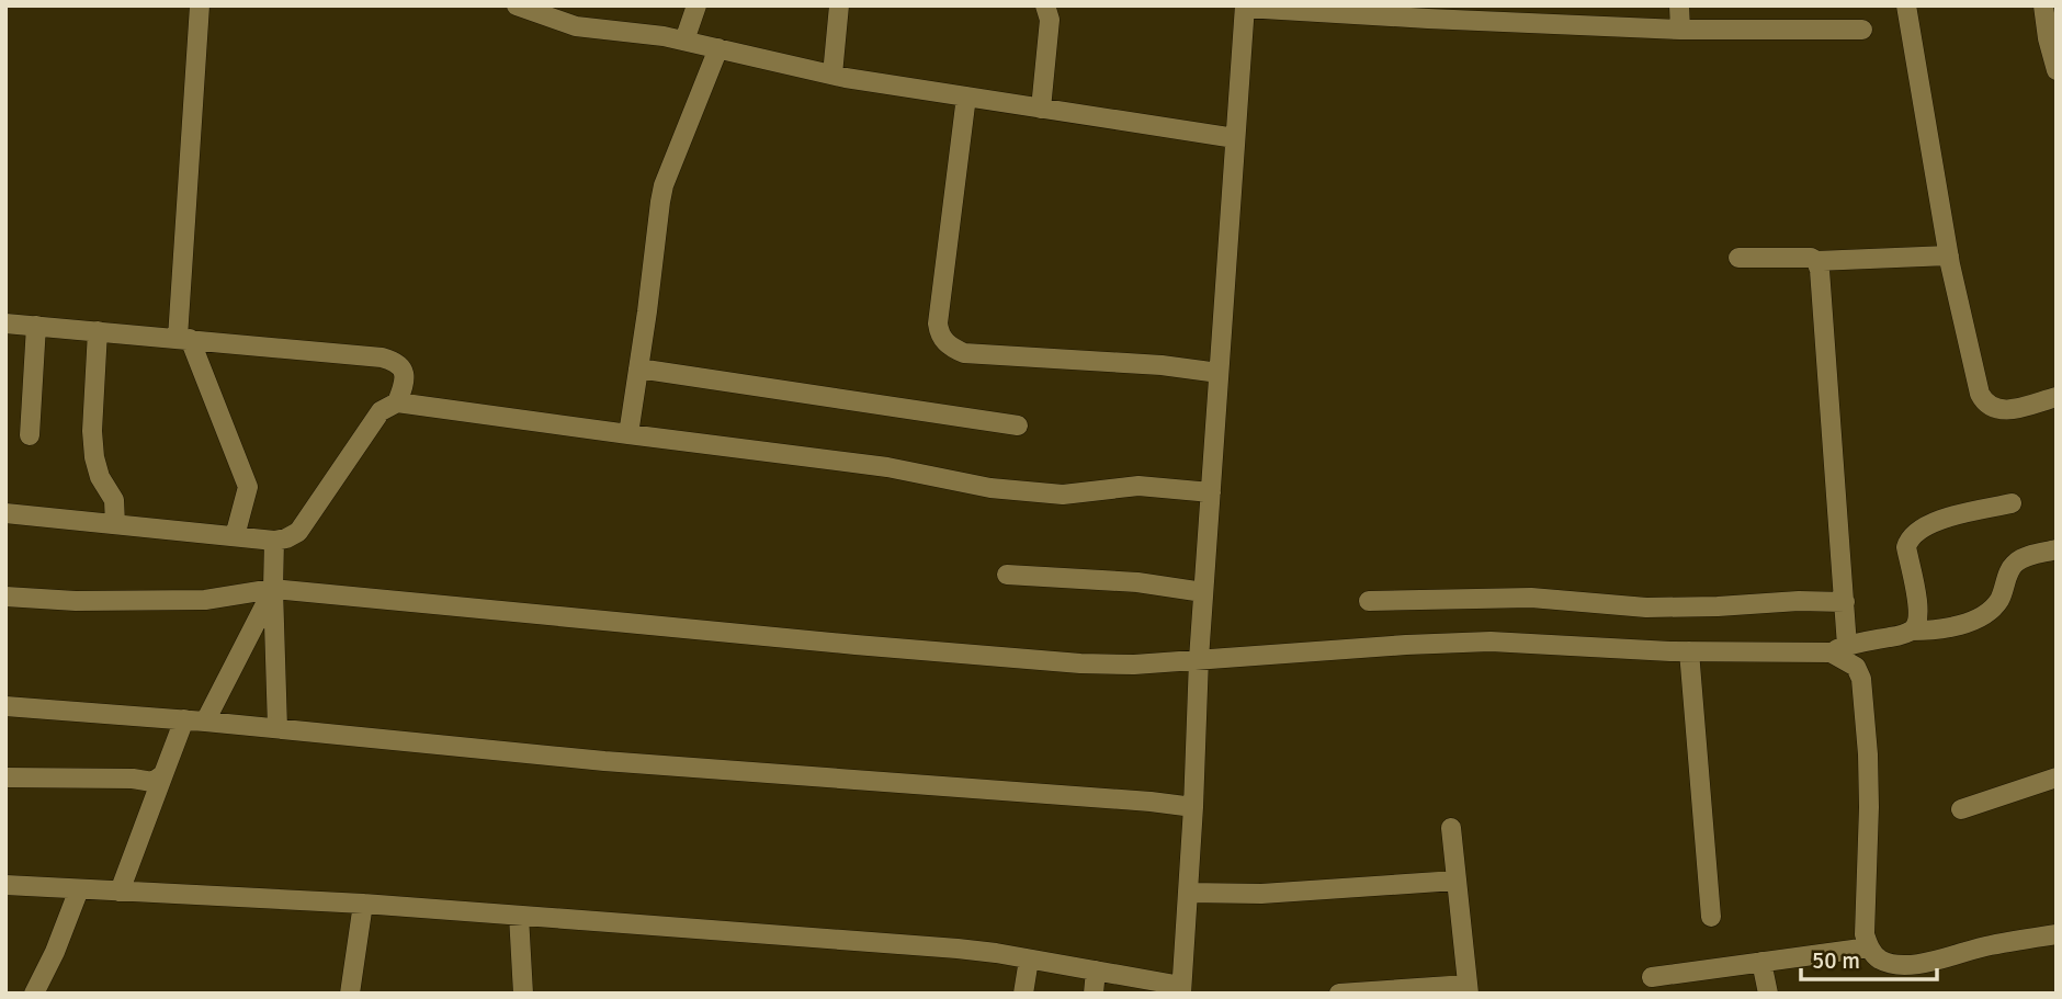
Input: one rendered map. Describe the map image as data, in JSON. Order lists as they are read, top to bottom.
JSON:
{
  "scale_bar": "50 m"
}
